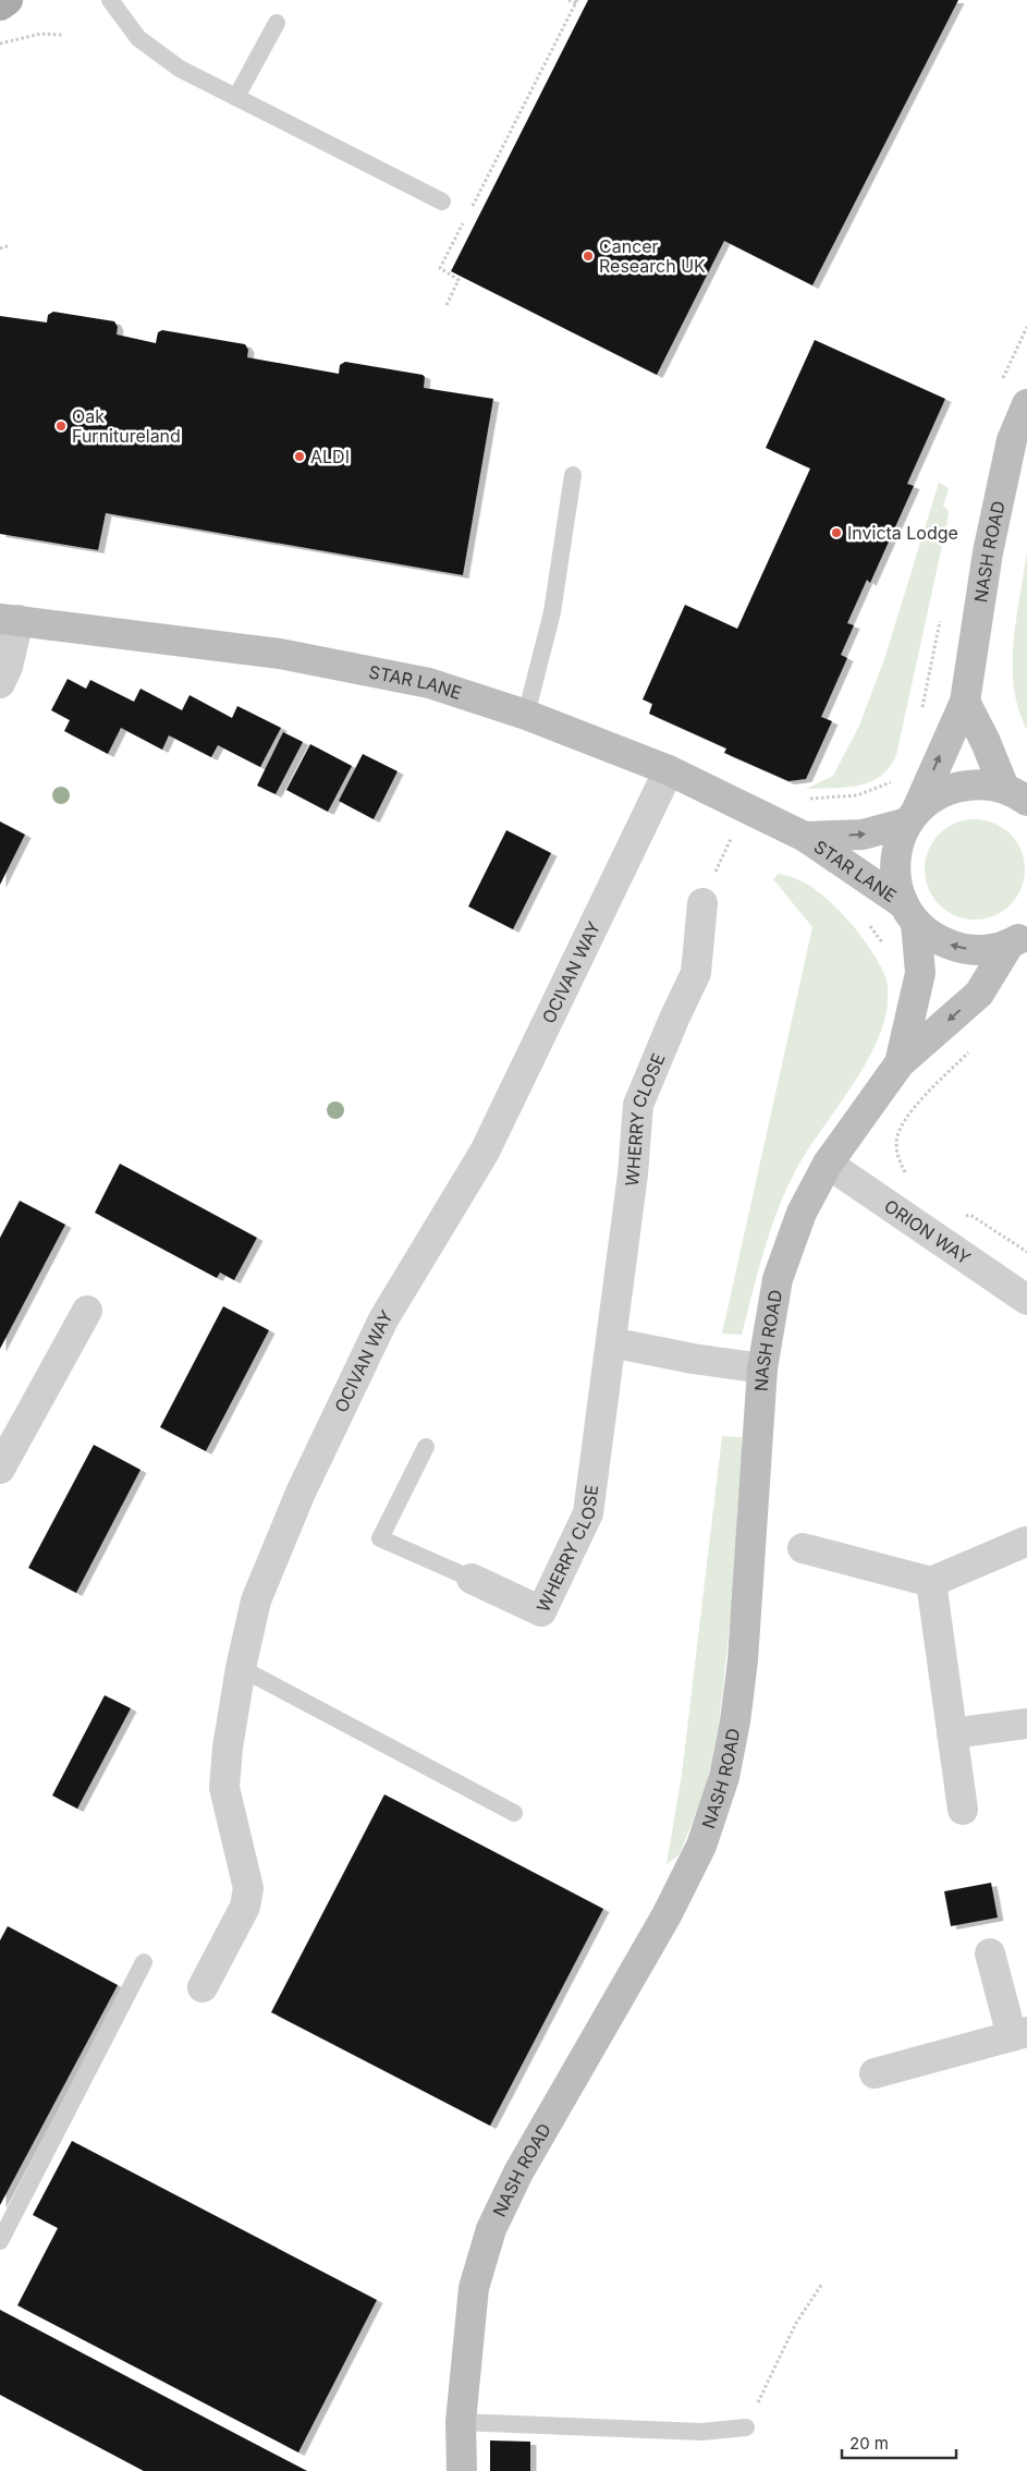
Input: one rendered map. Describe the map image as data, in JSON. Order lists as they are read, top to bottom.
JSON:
{
  "streets": {
    "street": [
      "NASH ROAD",
      "STAR LANE",
      "OCIVAN WAY",
      "WHERRY CLOSE",
      "ORION WAY"
    ]
  },
  "crossings": [
    ["NASH ROAD", "STAR LANE"],
    ["NASH ROAD", "ORION WAY"],
    ["STAR LANE", "OCIVAN WAY"]
  ],
  "places": [
    "Cancer Research UK",
    "Oak Furnitureland",
    "ALDI",
    "Invicta Lodge"
  ],
  "scale_bar": "20 m"
}
